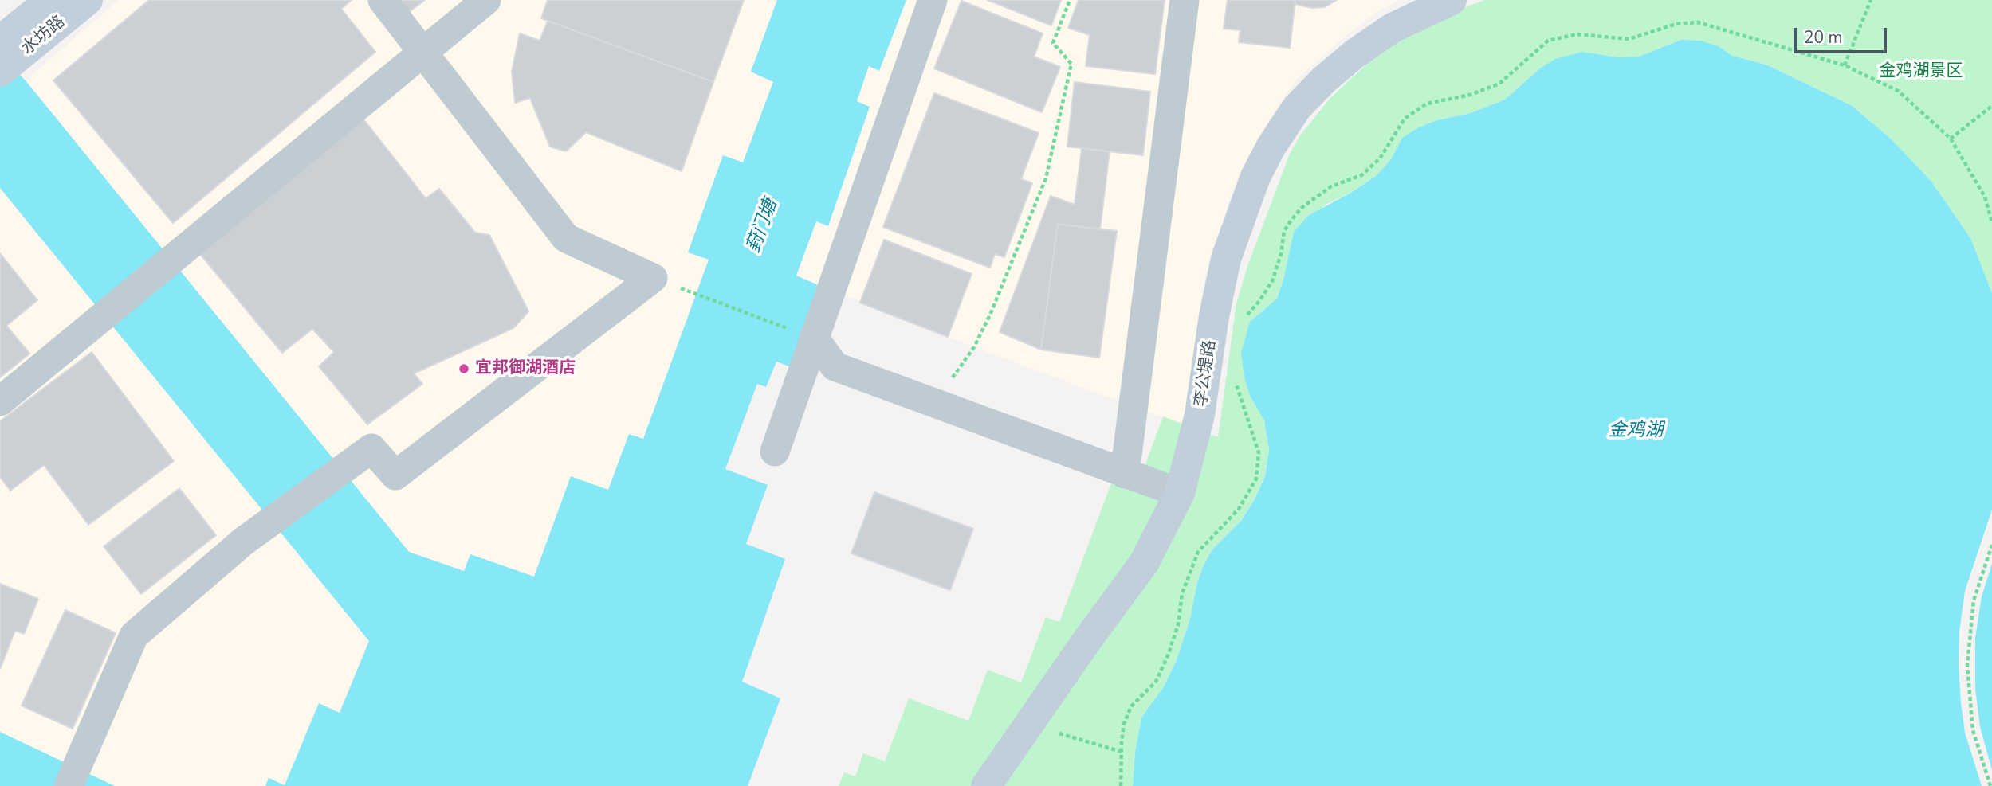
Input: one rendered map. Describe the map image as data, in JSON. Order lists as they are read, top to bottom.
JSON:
{
  "streets": {
    "street": ["水坊路", "李公堤路"]
  },
  "water": ["葑门塘", "金鸡湖"],
  "parks": ["金鸡湖景区"],
  "places": ["宜邦御湖酒店"],
  "scale_bar": "20 m"
}
